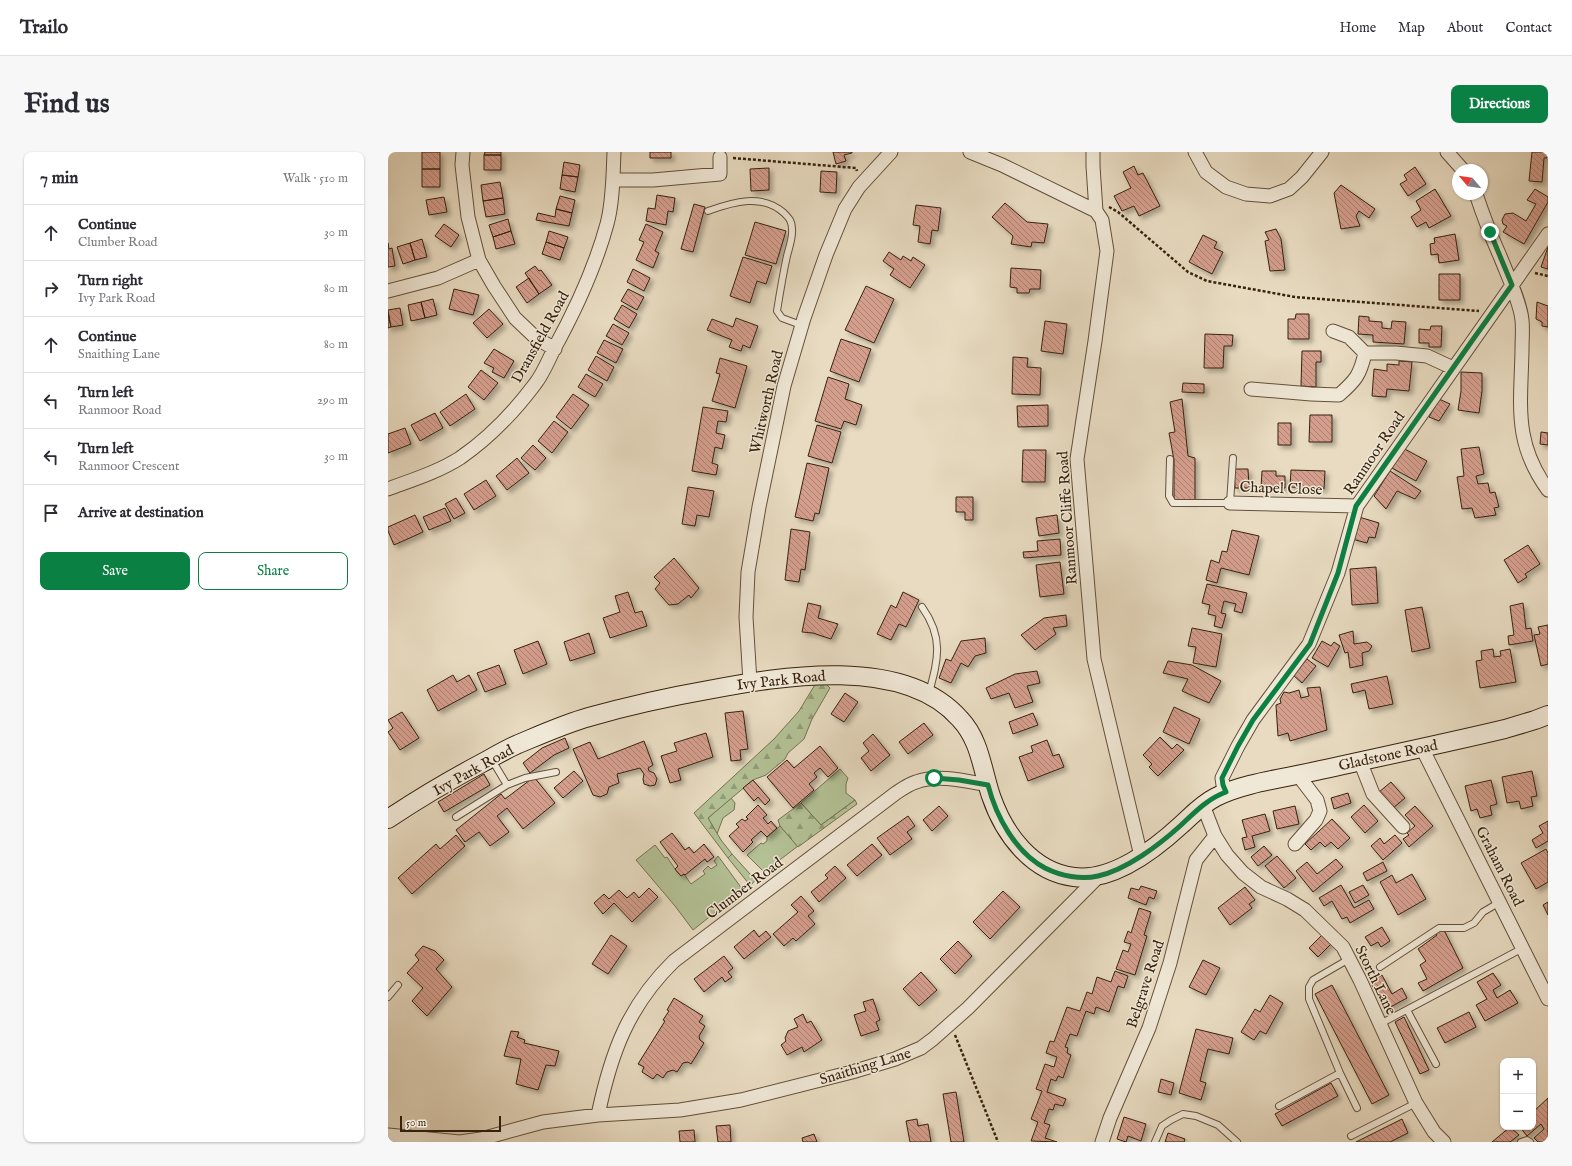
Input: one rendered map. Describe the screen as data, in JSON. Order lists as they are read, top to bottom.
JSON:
{
  "streets": {
    "street": [
      "Dransfield Road",
      "Whitworth Road",
      "Ranmoor Road",
      "Chapel Close",
      "Ranmoor Cliffe Road",
      "Ivy Park Road",
      "Gladstone Road",
      "Graham Road",
      "Clumber Road",
      "Storth Lane",
      "Belgrave Road",
      "Snaithing Lane"
    ]
  },
  "crossings": [
    ["Whitworth Road", "Ivy Park Road"],
    ["Ranmoor Road", "Chapel Close"],
    ["Ranmoor Road", "Gladstone Road"],
    ["Ranmoor Road", "Snaithing Lane"],
    ["Ranmoor Cliffe Road", "Snaithing Lane"],
    ["Ivy Park Road", "Clumber Road"],
    ["Ivy Park Road", "Snaithing Lane"],
    ["Gladstone Road", "Graham Road"],
    ["Gladstone Road", "Snaithing Lane"],
    ["Clumber Road", "Snaithing Lane"],
    ["Storth Lane", "Belgrave Road"],
    ["Storth Lane", "Snaithing Lane"]
  ],
  "scale_bar": "50 m",
  "north": "top left",
  "page": {
    "header": "Trailo",
    "nav": [
      "Home",
      "Map",
      "About",
      "Contact"
    ],
    "buttons": [
      "Directions",
      ["Save", "Share"]
    ],
    "title": "Find us",
    "heading": ["7 min", "Walk · 510 m"],
    "list": [
      ["Continue", "Clumber Road", "30 m"],
      ["Turn right", "Ivy Park Road", "80 m"],
      ["Continue", "Snaithing Lane", "80 m"],
      ["Turn left", "Ranmoor Road", "290 m"],
      ["Turn left", "Ranmoor Crescent", "30 m"],
      "Arrive at destination"
    ],
    "map_buttons": ["+", "−"],
    "scale": "50 m"
  }
}
